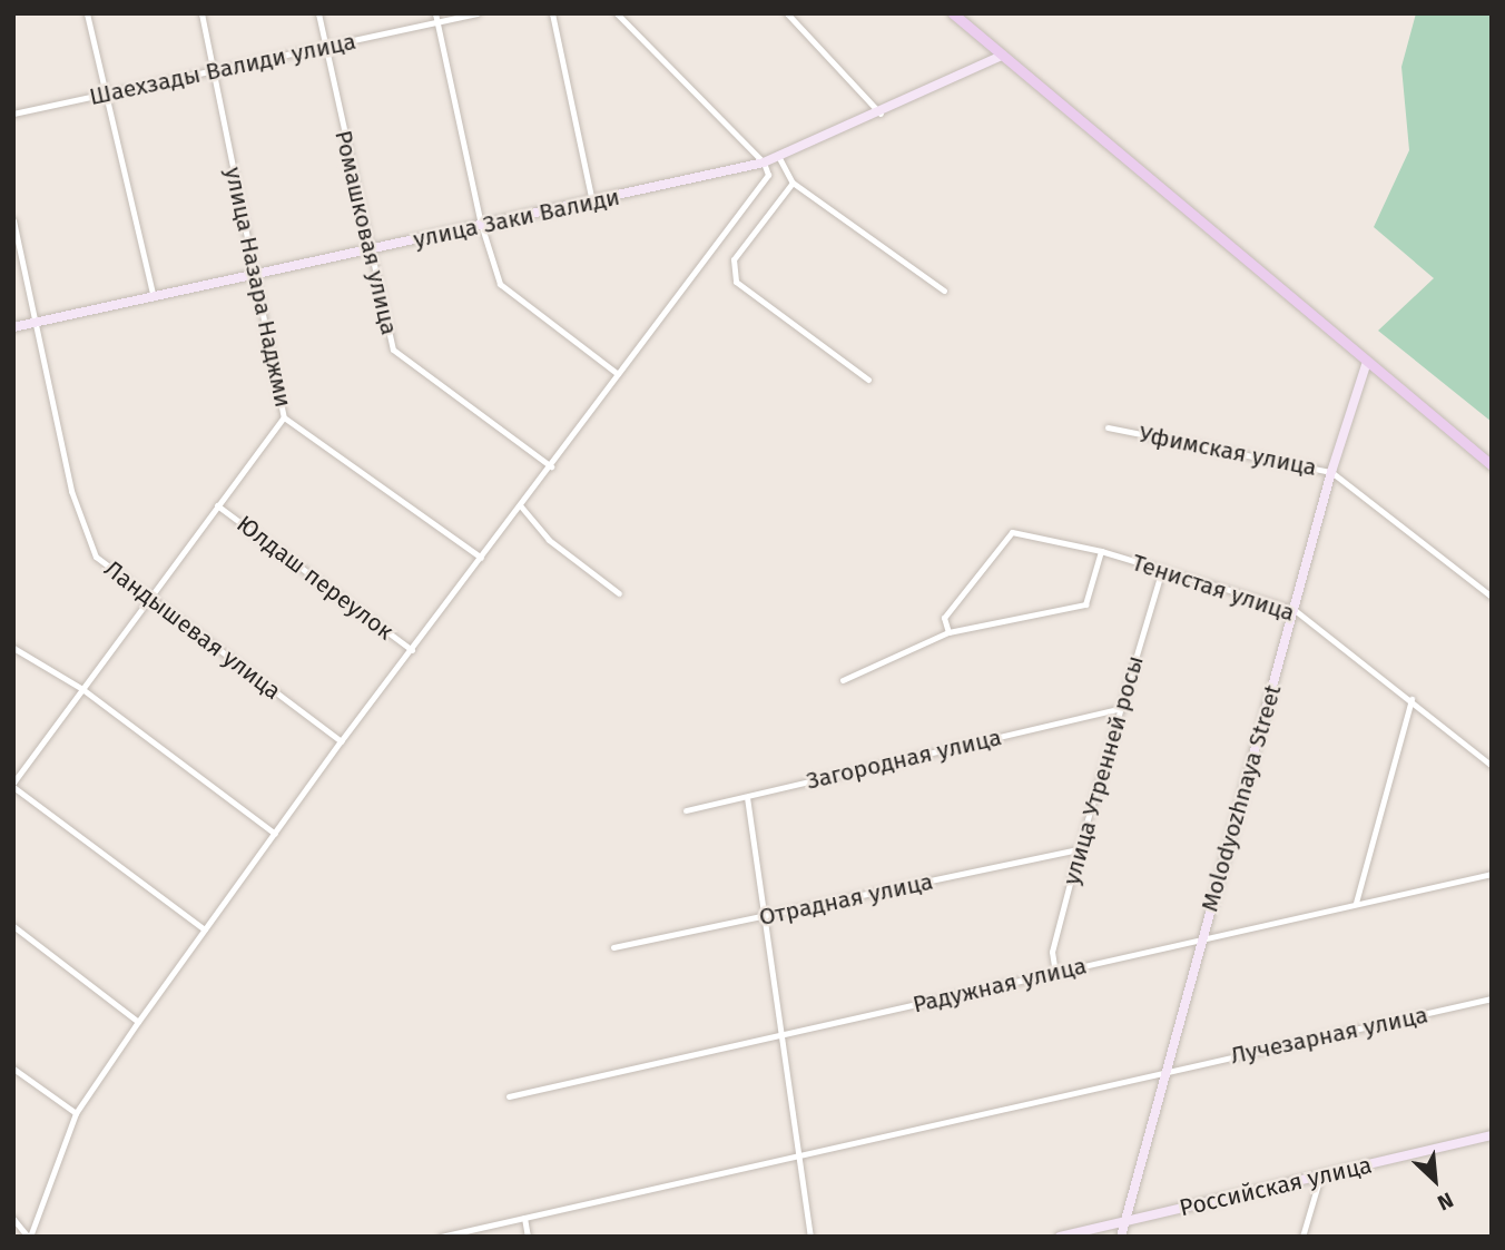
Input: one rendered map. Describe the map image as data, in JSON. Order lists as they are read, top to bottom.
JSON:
{
  "streets": {
    "street": [
      "Шаехзады Валиди улица",
      "улица Заки Валиди",
      "Ромашковая улица",
      "улица Назара Наджми",
      "Уфимская улица",
      "Юлдаш переулок",
      "Тенистая улица",
      "Ландышевая улица",
      "Загородная улица",
      "улица Утренней росы",
      "Molodyozhnaya Street",
      "Отрадная улица",
      "Радужная улица",
      "Лучезарная улица",
      "Российская улица"
    ]
  },
  "crossings": [
    ["Шаехзады Валиди улица", "Ромашковая улица"],
    ["Шаехзады Валиди улица", "улица Назара Наджми"],
    ["улица Заки Валиди", "Ромашковая улица"],
    ["улица Заки Валиди", "улица Назара Наджми"],
    ["улица Заки Валиди", "Ландышевая улица"],
    ["Уфимская улица", "Molodyozhnaya Street"],
    ["Тенистая улица", "улица Утренней росы"],
    ["Тенистая улица", "Molodyozhnaya Street"],
    ["Загородная улица", "улица Утренней росы"],
    ["улица Утренней росы", "Отрадная улица"],
    ["улица Утренней росы", "Радужная улица"],
    ["Molodyozhnaya Street", "Радужная улица"],
    ["Molodyozhnaya Street", "Лучезарная улица"],
    ["Molodyozhnaya Street", "Российская улица"]
  ],
  "north": "bottom right"
}
